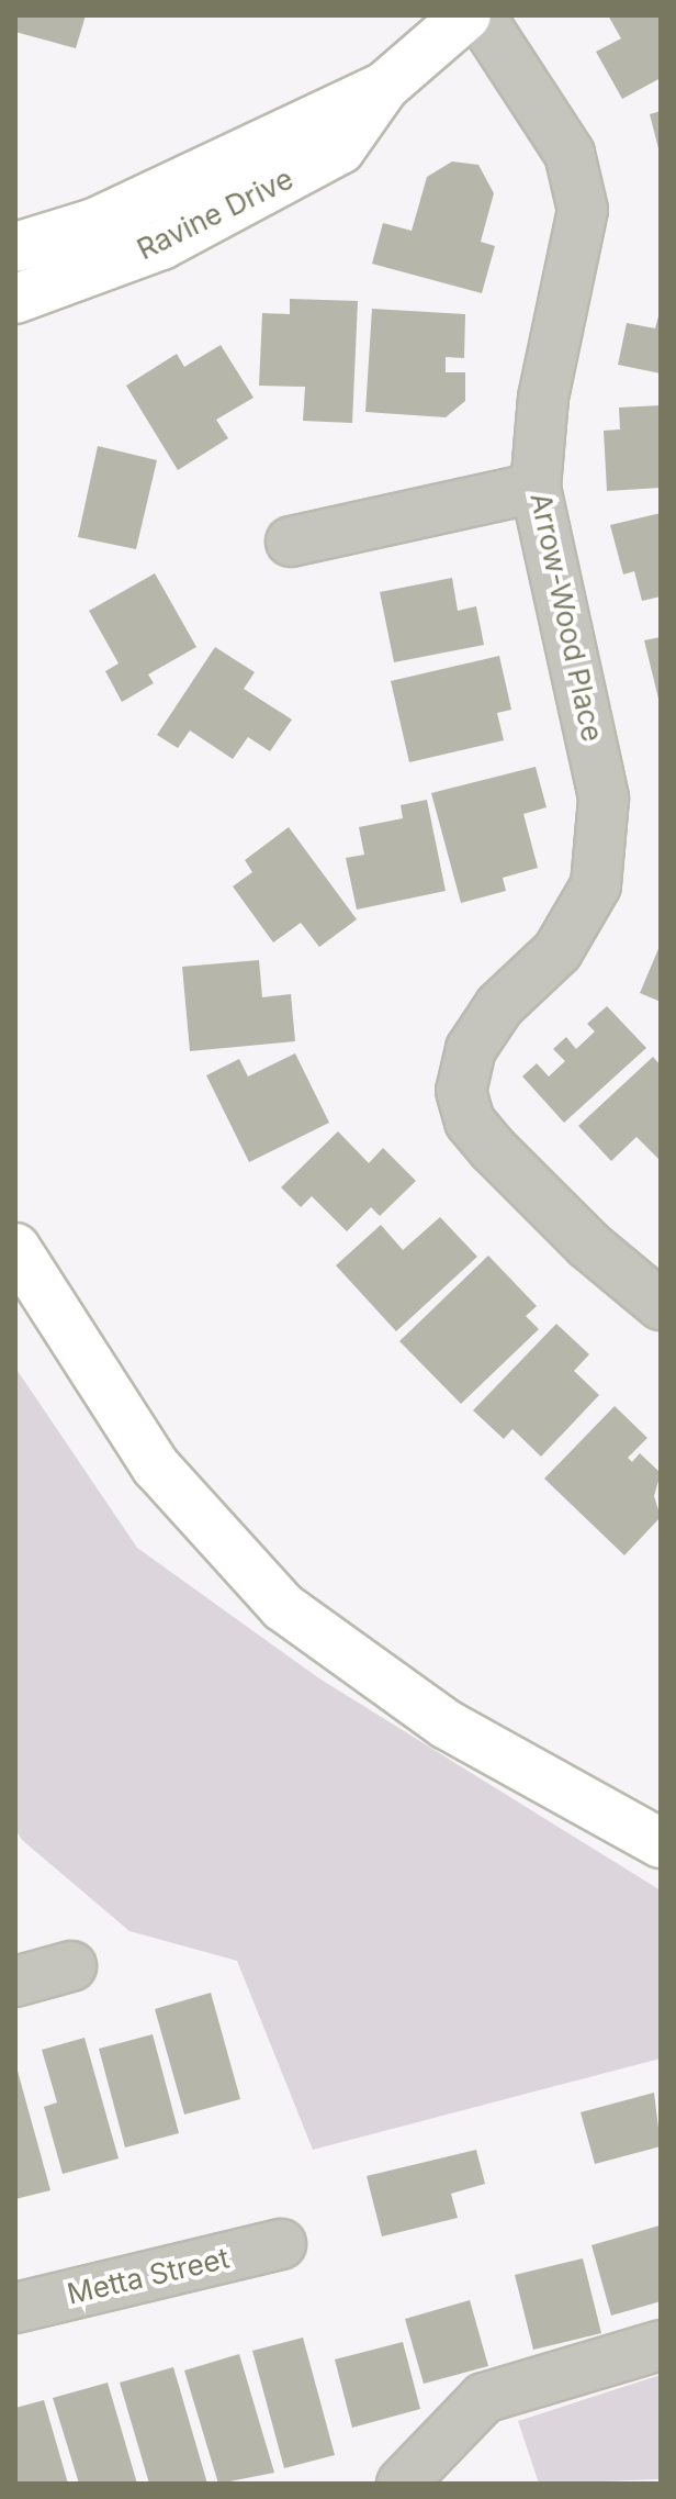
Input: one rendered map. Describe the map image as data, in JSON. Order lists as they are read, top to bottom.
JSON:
{
  "streets": {
    "street": ["Ravine Drive", "Arrow-Wood Place", "Metta Street"]
  }
}
